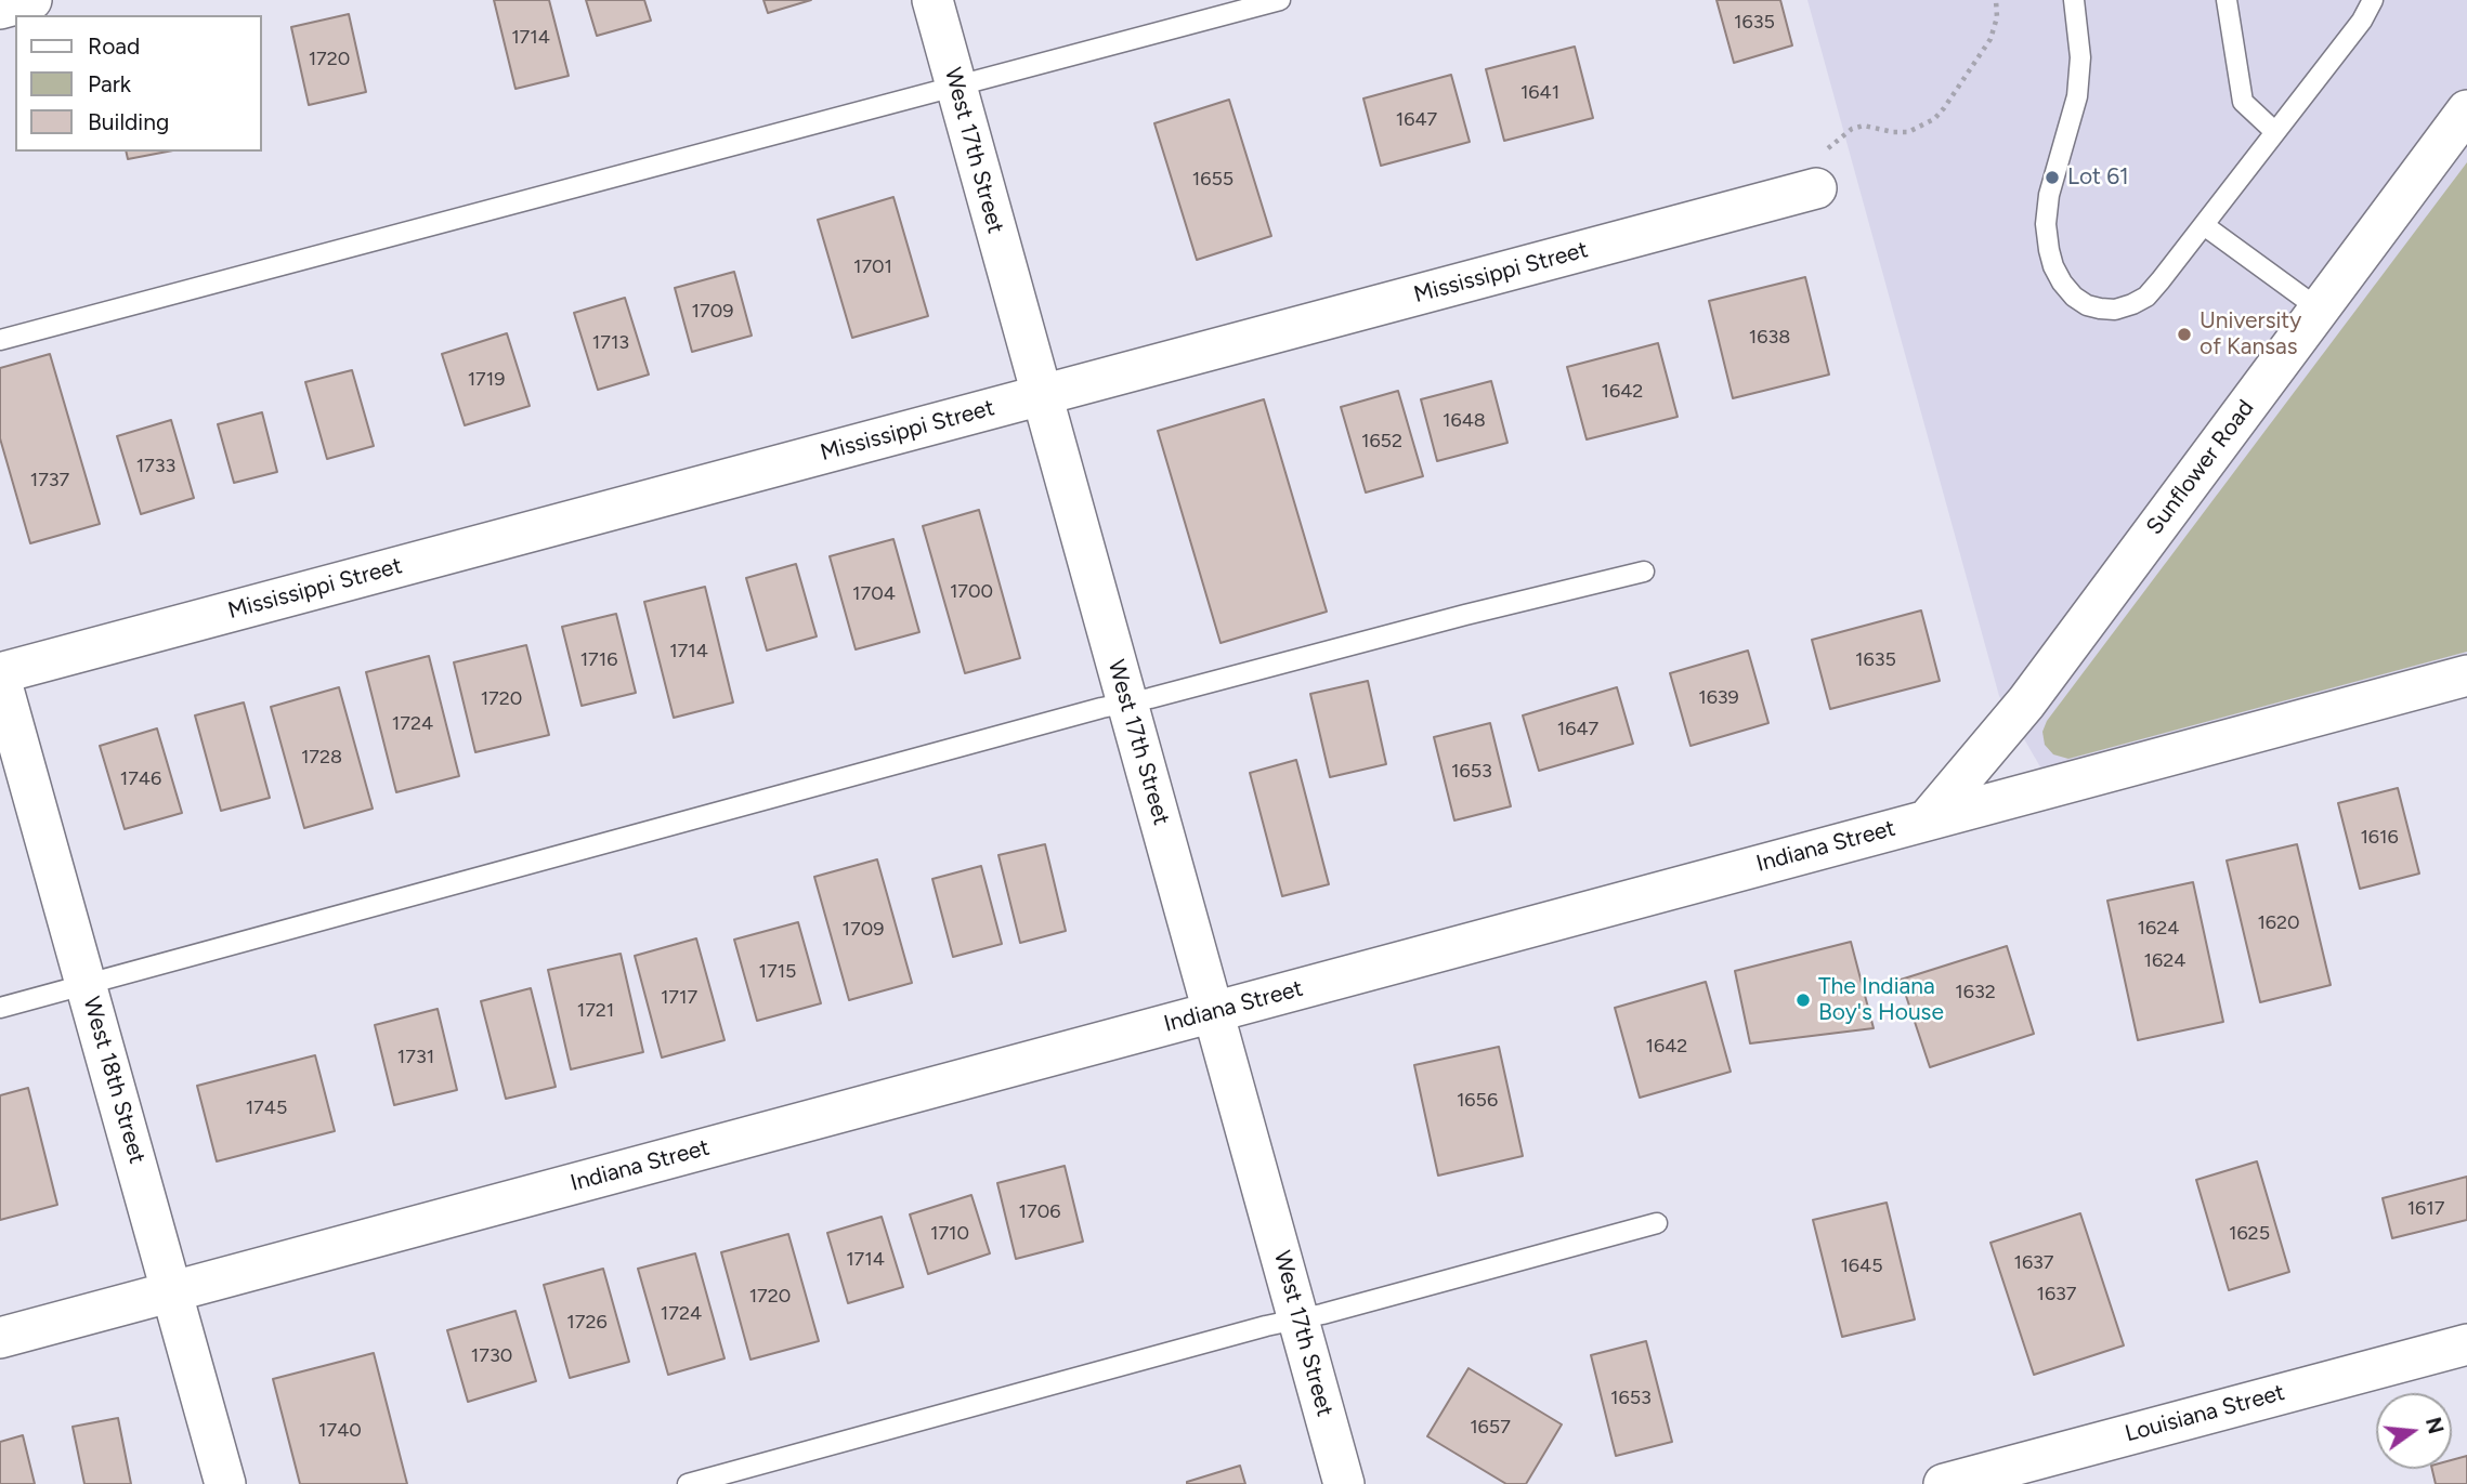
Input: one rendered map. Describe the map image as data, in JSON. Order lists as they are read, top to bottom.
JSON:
{
  "streets": {
    "street": [
      "West 17th Street",
      "Mississippi Street",
      "Sunflower Road",
      "Indiana Street",
      "West 18th Street",
      "Louisiana Street"
    ]
  },
  "crossings": [
    ["West 17th Street", "Mississippi Street"],
    ["West 17th Street", "Indiana Street"],
    ["Mississippi Street", "West 18th Street"],
    ["Sunflower Road", "Indiana Street"],
    ["Indiana Street", "West 18th Street"]
  ],
  "places": ["Lot 61", "University of Kansas", "The Indiana Boy's House"],
  "house_numbers": [
    "1635",
    "1714",
    "1720",
    "1641",
    "1647",
    "1655",
    "1701",
    "1709",
    "1638",
    "1713",
    "1719",
    "1642",
    "1648",
    "1652",
    "1733",
    "1737",
    "1700",
    "1704",
    "1714",
    "1716",
    "1635",
    "1639",
    "1720",
    "1724",
    "1647",
    "1728",
    "1653",
    "1746",
    "1616",
    "1620",
    "1624",
    "1709",
    "1624",
    "1715",
    "1632",
    "1717",
    "1721",
    "1642",
    "1731",
    "1656",
    "1745",
    "1617",
    "1706",
    "1710",
    "1625",
    "1714",
    "1637",
    "1645",
    "1637",
    "1720",
    "1724",
    "1726",
    "1730",
    "1653",
    "1657",
    "1740"
  ],
  "legend": ["Road", "Park", "Building"],
  "north": "right"
}
